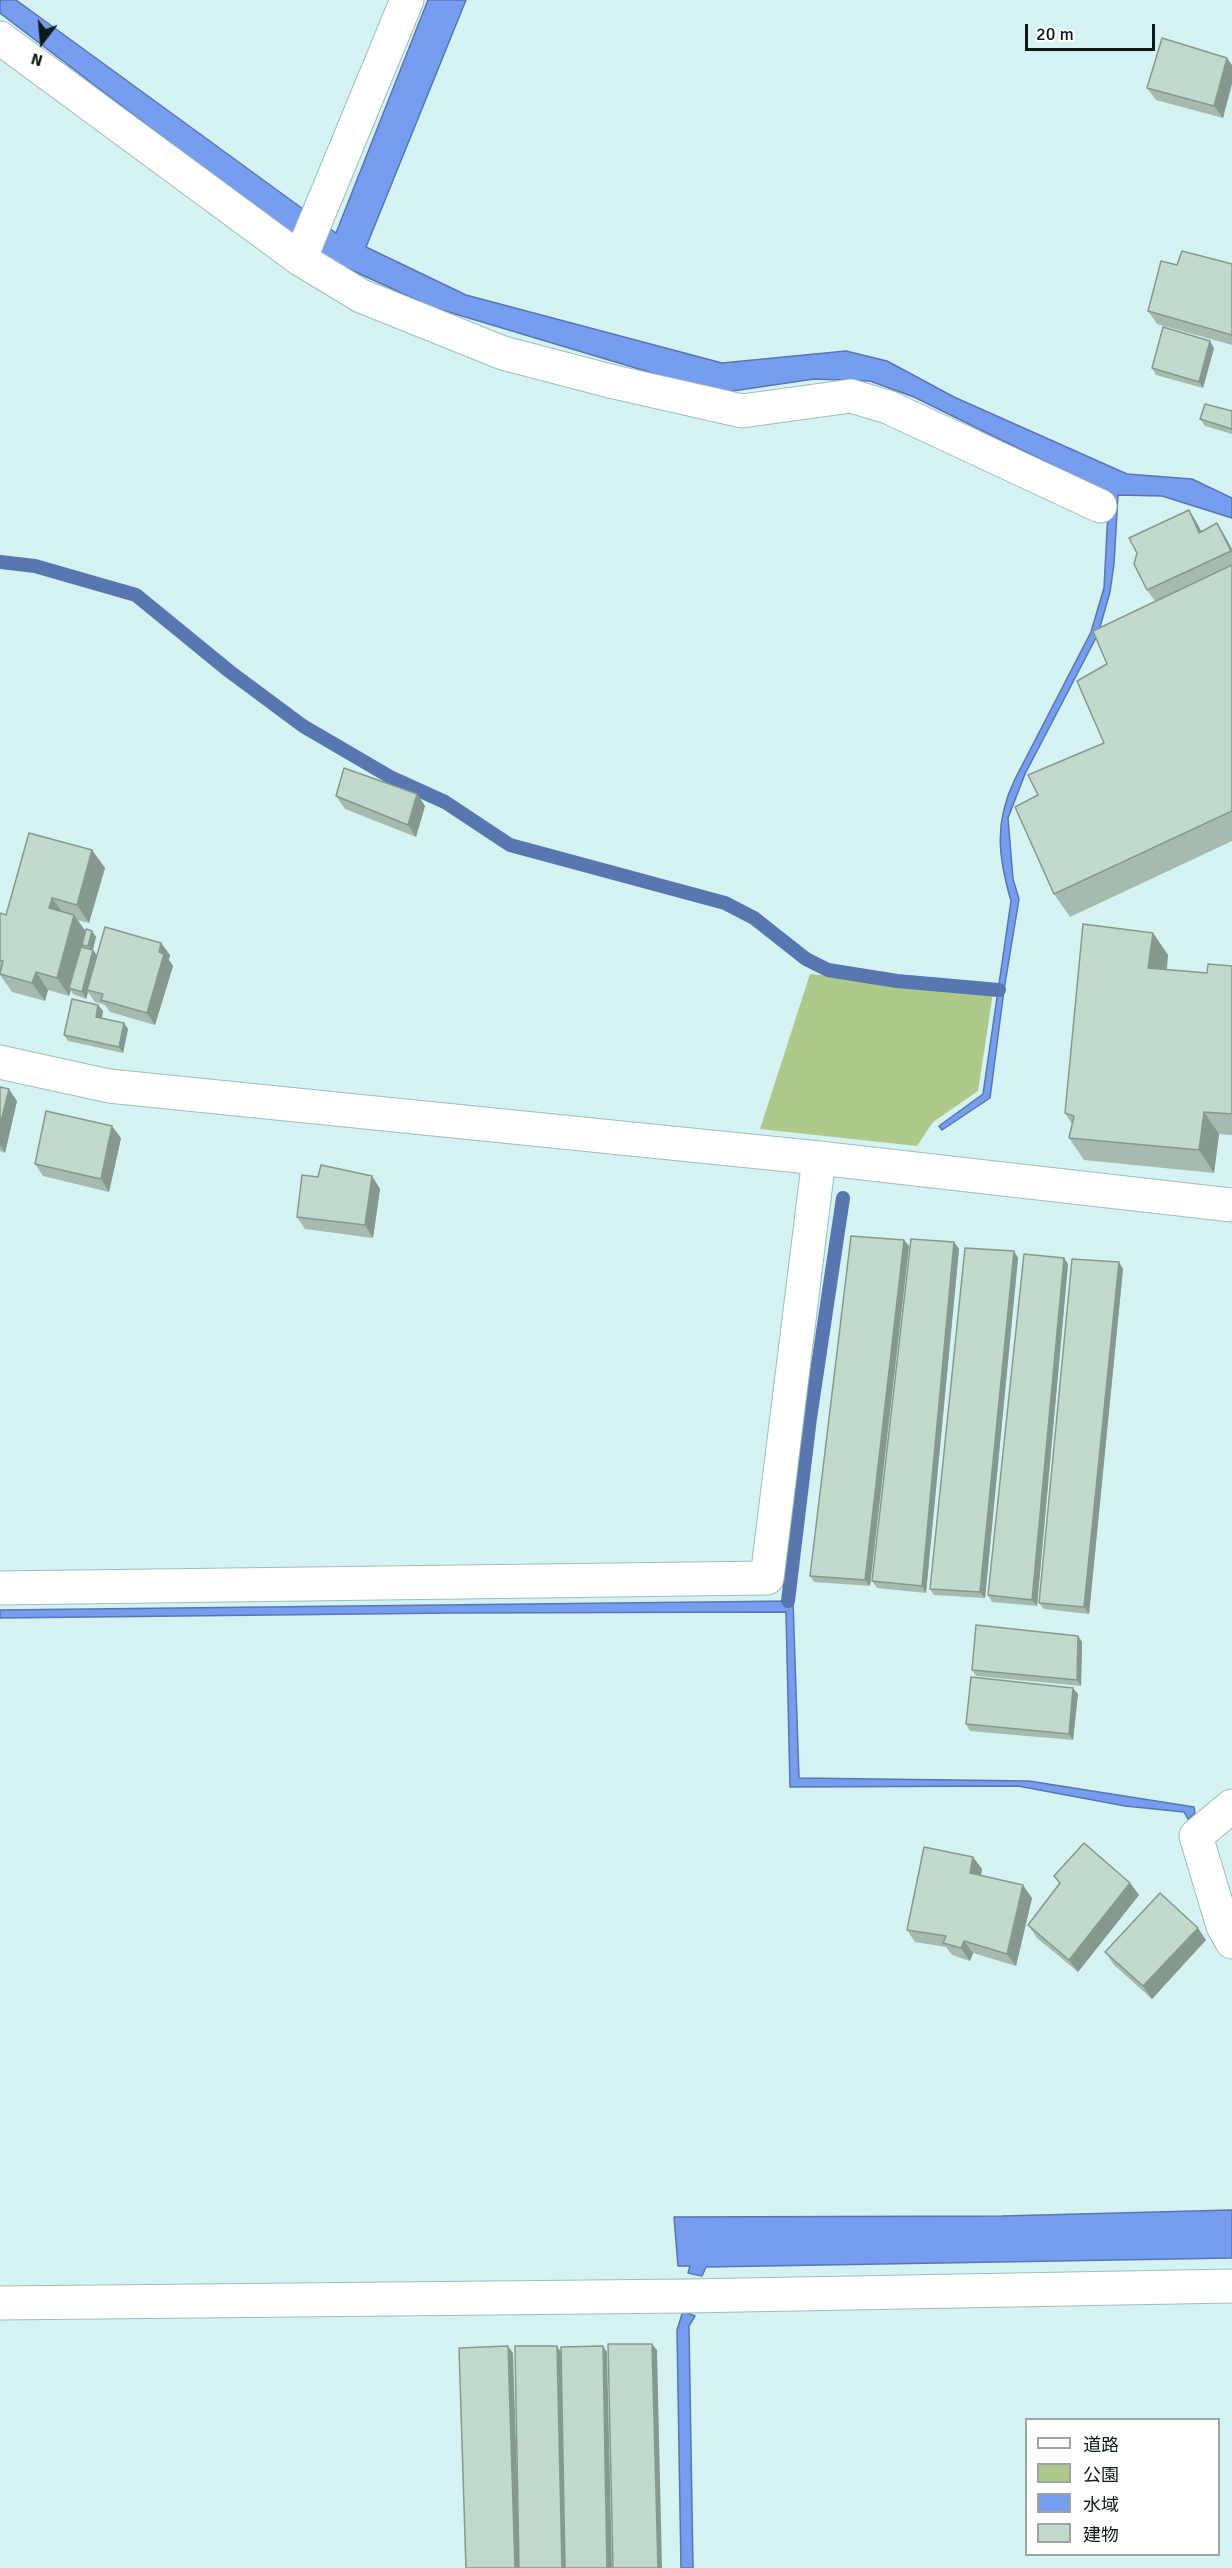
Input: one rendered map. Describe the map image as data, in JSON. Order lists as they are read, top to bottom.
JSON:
{
  "legend": [
    "道路",
    "公園",
    "水域",
    "建物"
  ],
  "scale_bar": "20 m",
  "north": "bottom"
}
